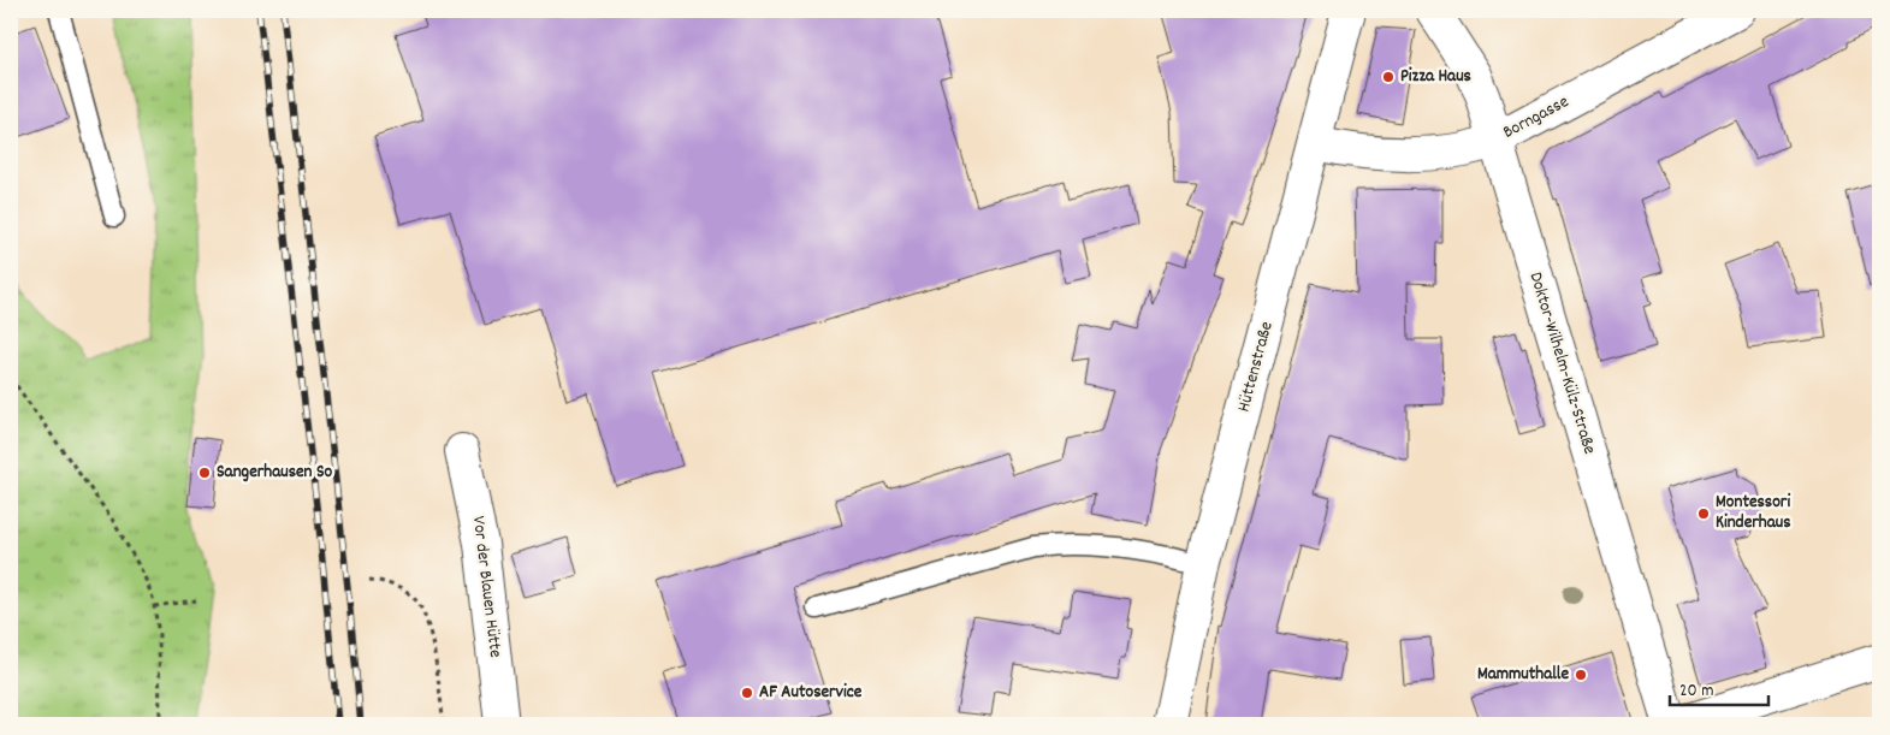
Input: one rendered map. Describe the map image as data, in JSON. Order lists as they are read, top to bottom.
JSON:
{
  "streets": {
    "street": [
      "Borngasse",
      "Doktor-Wilhelm-Külz-Straße",
      "Hüttenstraße",
      "Vor der Blauen Hütte"
    ]
  },
  "crossings": [
    ["Borngasse", "Doktor-Wilhelm-Külz-Straße"],
    ["Borngasse", "Hüttenstraße"]
  ],
  "places": [
    "Pizza Haus",
    "Sangerhausen So",
    "Montessori Kinderhaus",
    "Mammuthalle",
    "AF Autoservice"
  ],
  "scale_bar": "20 m"
}
